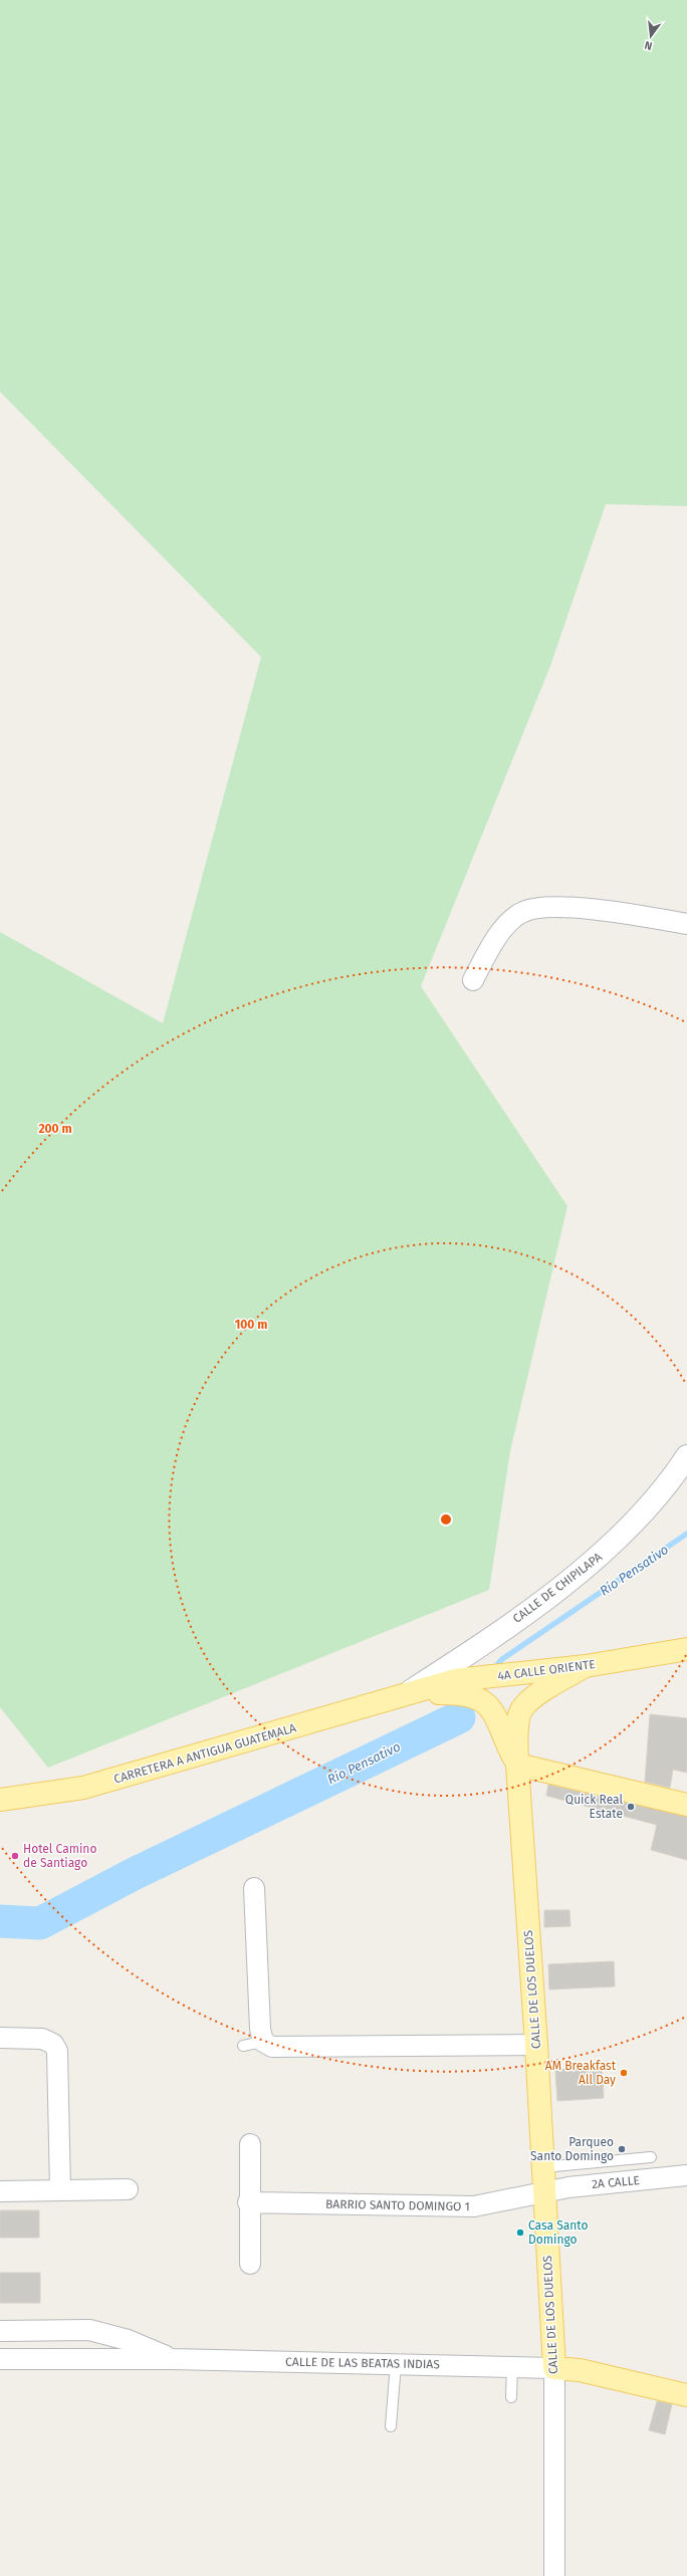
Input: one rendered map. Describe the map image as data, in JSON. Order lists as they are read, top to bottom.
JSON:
{
  "streets": {
    "main road": [
      "CALLE DE CHIPILAPA",
      "4A CALLE ORIENTE",
      "CARRETERA A ANTIGUA GUATEMALA",
      "CALLE DE LOS DUELOS"
    ],
    "street": ["2A CALLE", "BARRIO SANTO DOMINGO 1", "CALLE DE LAS BEATAS INDIAS"]
  },
  "crossings": [
    ["CALLE DE CHIPILAPA", "4A CALLE ORIENTE"],
    ["CALLE DE CHIPILAPA", "CARRETERA A ANTIGUA GUATEMALA"],
    ["CALLE DE CHIPILAPA", "CALLE DE LOS DUELOS"],
    ["4A CALLE ORIENTE", "CARRETERA A ANTIGUA GUATEMALA"],
    ["4A CALLE ORIENTE", "CALLE DE LOS DUELOS"],
    ["CARRETERA A ANTIGUA GUATEMALA", "CALLE DE LOS DUELOS"],
    ["CALLE DE LOS DUELOS", "2A CALLE"],
    ["CALLE DE LOS DUELOS", "BARRIO SANTO DOMINGO 1"],
    ["CALLE DE LOS DUELOS", "CALLE DE LAS BEATAS INDIAS"],
    ["2A CALLE", "BARRIO SANTO DOMINGO 1"]
  ],
  "water": ["Río Pensativo"],
  "places": [
    "Quick Real Estate",
    "Hotel Camino de Santiago",
    "AM Breakfast All Day",
    "Parqueo Santo Domingo",
    "Casa Santo Domingo"
  ],
  "north": "bottom",
  "rings": ["200 m", "100 m"]
}
